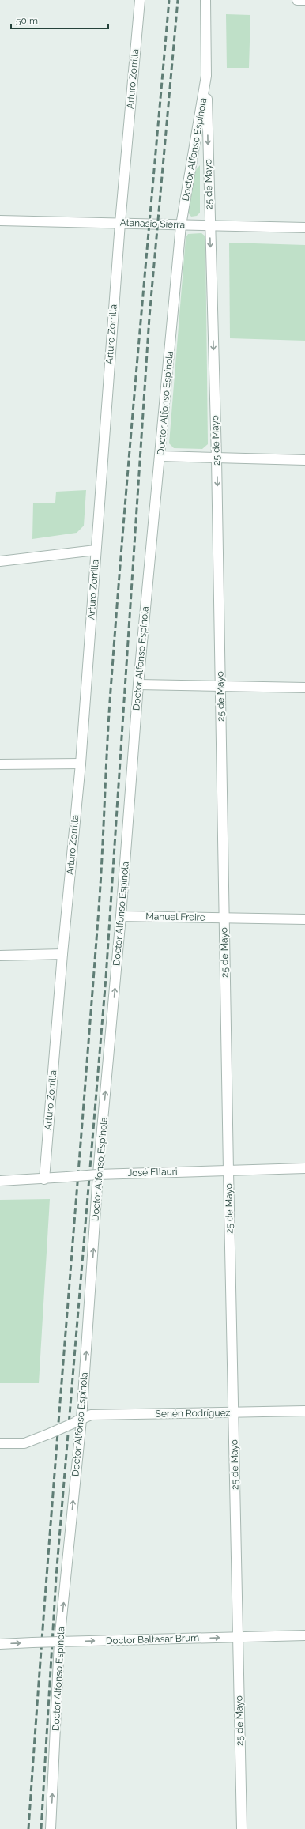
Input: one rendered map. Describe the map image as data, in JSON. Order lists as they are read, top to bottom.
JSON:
{
  "streets": {
    "street": [
      "Arturo Zorrilla",
      "Doctor Alfonso Espínola",
      "25 de Mayo",
      "Atanasio Sierra",
      "Manuel Freire",
      "José Ellauri",
      "Senén Rodríguez",
      "Doctor Baltasar Brum"
    ]
  },
  "crossings": [
    ["Arturo Zorrilla", "Atanasio Sierra"],
    ["Arturo Zorrilla", "José Ellauri"],
    ["Doctor Alfonso Espínola", "25 de Mayo"],
    ["Doctor Alfonso Espínola", "Atanasio Sierra"],
    ["Doctor Alfonso Espínola", "Manuel Freire"],
    ["Doctor Alfonso Espínola", "José Ellauri"],
    ["Doctor Alfonso Espínola", "Senén Rodríguez"],
    ["Doctor Alfonso Espínola", "Doctor Baltasar Brum"],
    ["25 de Mayo", "Atanasio Sierra"],
    ["25 de Mayo", "Manuel Freire"],
    ["25 de Mayo", "José Ellauri"],
    ["25 de Mayo", "Senén Rodríguez"],
    ["25 de Mayo", "Doctor Baltasar Brum"]
  ],
  "one_way": ["Doctor Alfonso Espínola", "Doctor Baltasar Brum"],
  "scale_bar": "50 m"
}
